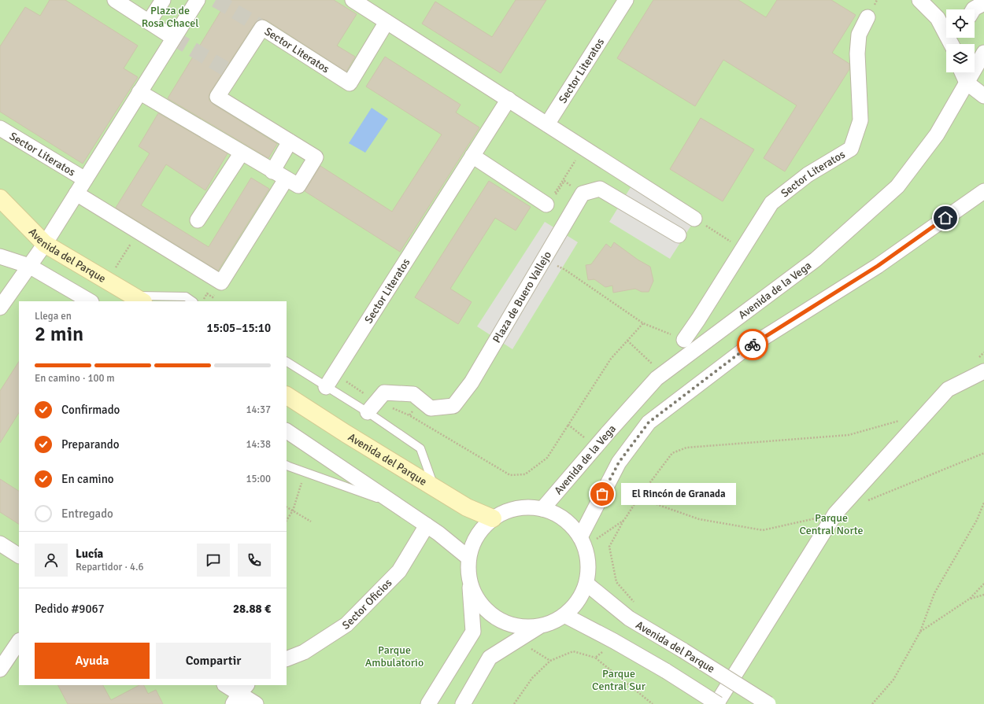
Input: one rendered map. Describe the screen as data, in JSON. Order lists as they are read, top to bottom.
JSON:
{
  "streets": {
    "street": [
      "Sector Literatos",
      "Avenida del Parque",
      "Avenida de la Vega",
      "Plaza de Buero Vallejo",
      "Sector Oficios"
    ]
  },
  "crossings": [
    ["Sector Literatos", "Avenida del Parque"]
  ],
  "parks": [
    "Plaza de Rosa Chacel",
    "Parque Central Norte",
    "Parque Ambulatorio",
    "Parque Central Sur"
  ],
  "places": ["El Rincón de Granada"],
  "page": {
    "heading": ["2 min", "Llega en", "15:05–15:10"],
    "panel": [
      "Lucía",
      "Repartidor · 4.6",
      "Pedido #9067",
      "28.88 €"
    ],
    "bar": "En camino · 100 m",
    "list": [
      ["Confirmado", "14:37"],
      ["Preparando", "14:38"],
      ["En camino", "15:00"],
      "Entregado"
    ],
    "bubble": "El Rincón de Granada",
    "buttons": ["Ayuda", "Compartir"]
  }
}
